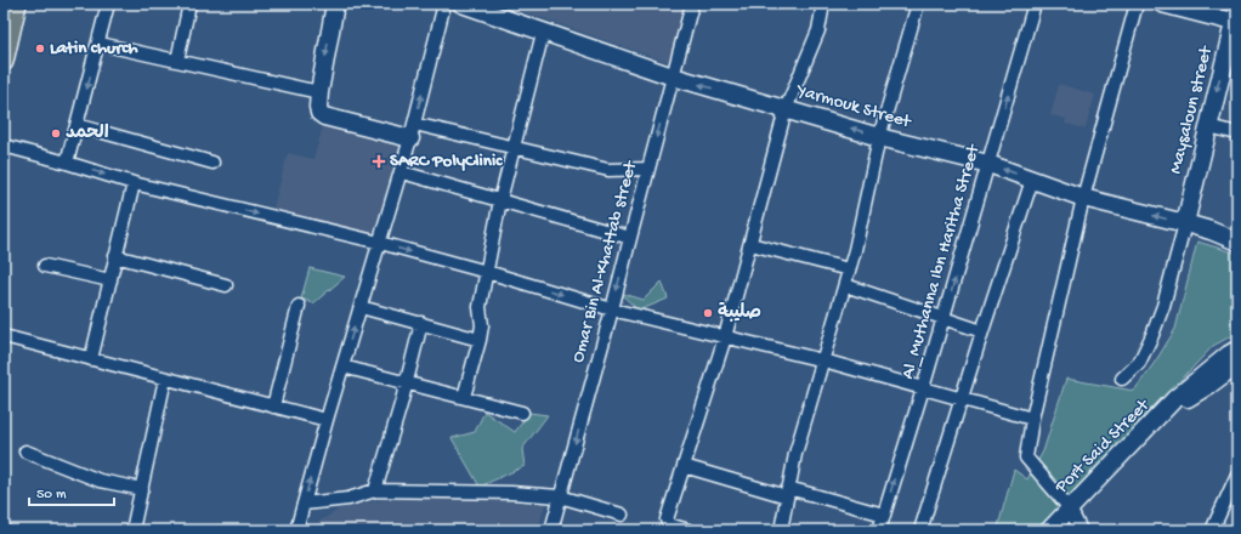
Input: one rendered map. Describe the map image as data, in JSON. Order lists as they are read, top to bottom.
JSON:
{
  "streets": {
    "main road": ["Yarmouk Street", "Maysaloun street", "Port Said Street"],
    "street": ["Omar Bin Al-Khattab street", "Al_Muthanna Ibn Haritha Street"]
  },
  "crossings": [
    ["Yarmouk Street", "Maysaloun street"],
    ["Yarmouk Street", "Omar Bin Al-Khattab street"],
    ["Yarmouk Street", "Al_Muthanna Ibn Haritha Street"]
  ],
  "one_way": ["Yarmouk Street", "Maysaloun street", "Omar Bin Al-Khattab street"],
  "places": {
    "other": ["Latin church", "الحمد", "صليبة"],
    "health": ["SARC PolyClinic"]
  },
  "scale_bar": "50 m"
}
